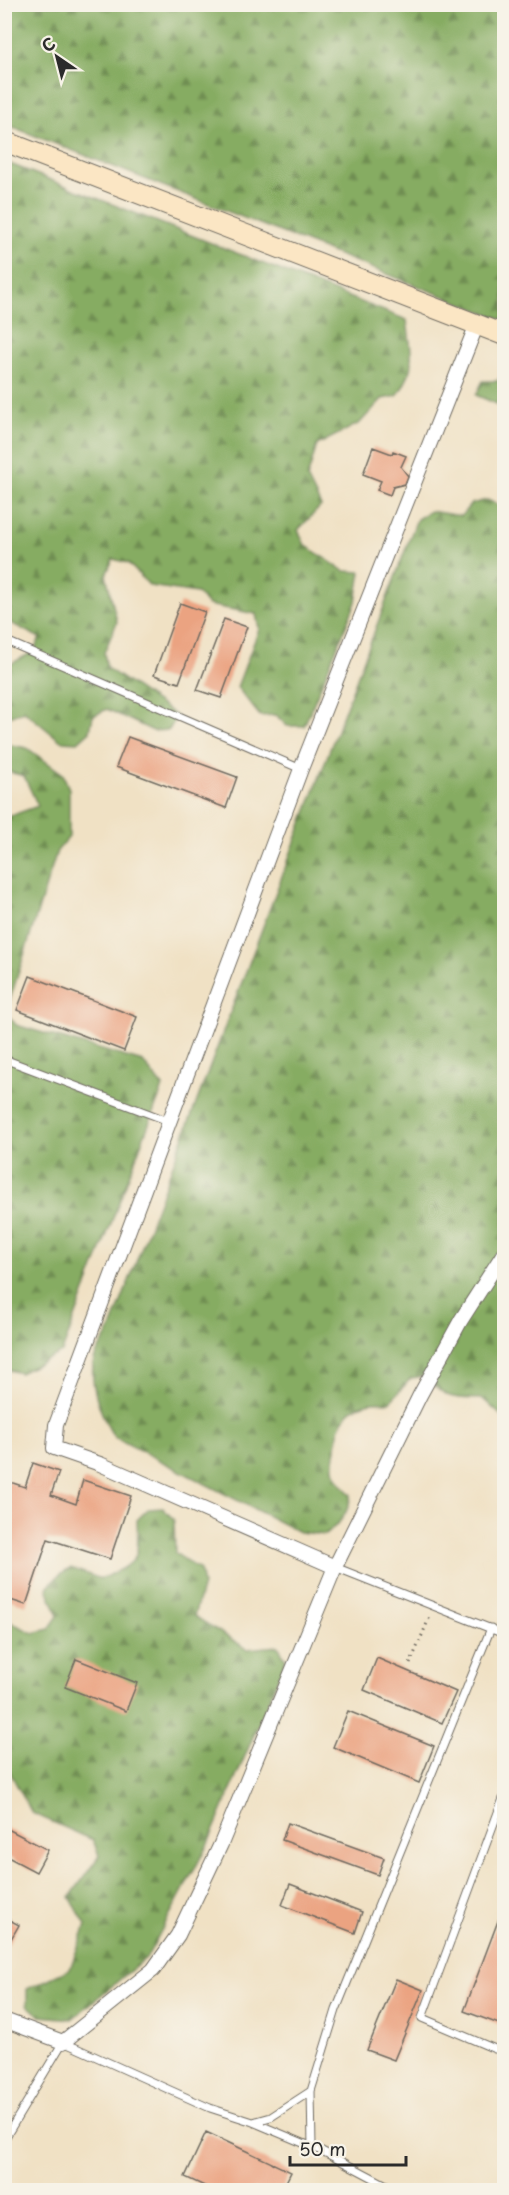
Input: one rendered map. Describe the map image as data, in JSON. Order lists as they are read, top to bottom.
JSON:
{
  "scale_bar": "50 m",
  "north": "top left"
}
